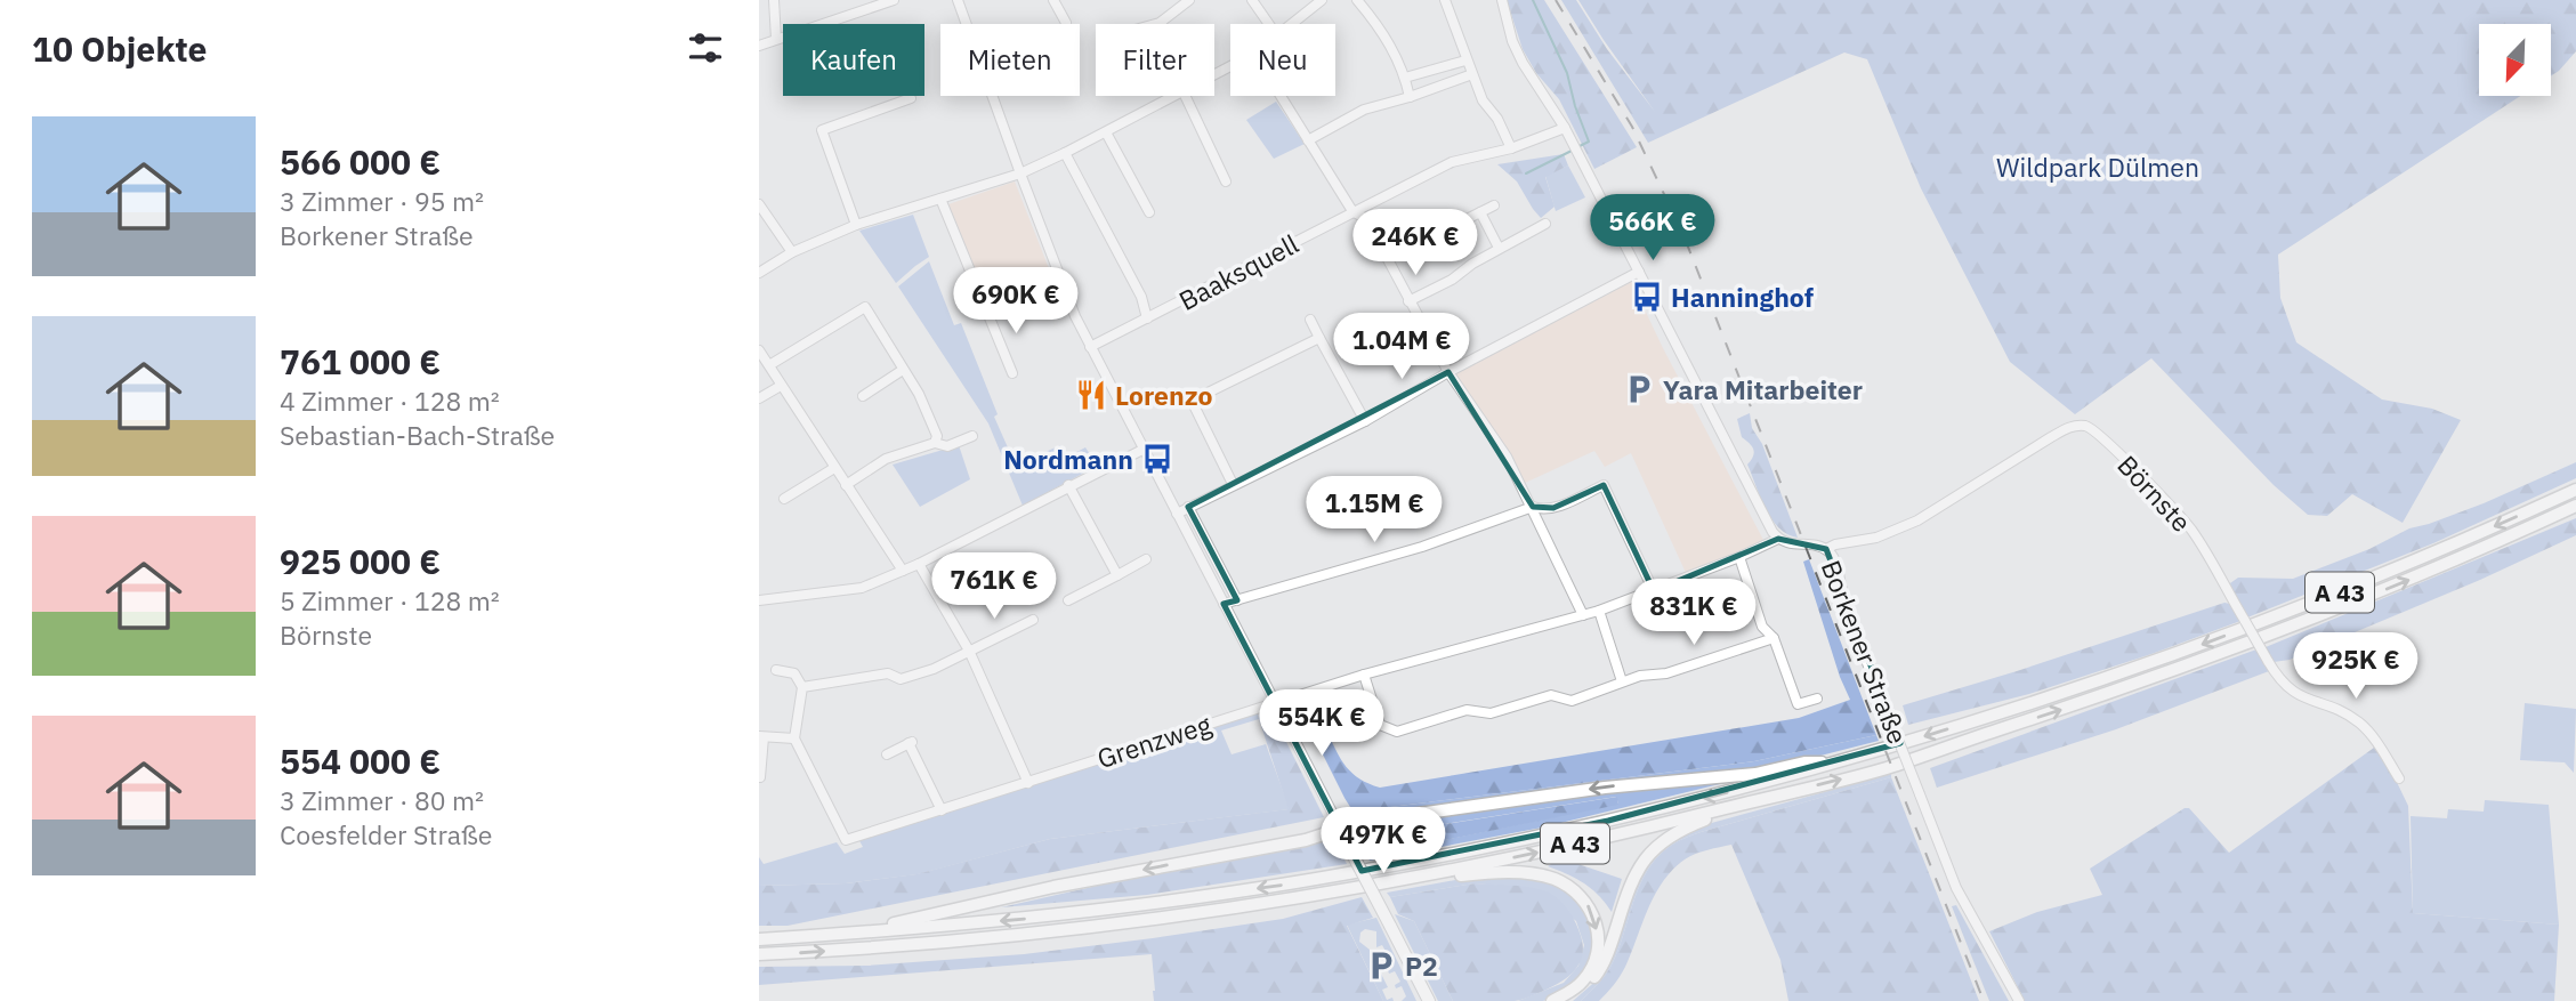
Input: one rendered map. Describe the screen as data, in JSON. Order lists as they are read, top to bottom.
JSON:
{
  "streets": {
    "highway": ["A 43"],
    "street": [
      "Baaksquell",
      "Börnste",
      "Borkener Straße",
      "Grenzweg"
    ]
  },
  "crossings": [
    ["Börnste", "Borkener Straße"],
    ["Borkener Straße", "Grenzweg"]
  ],
  "parks": ["Wildpark Dülmen"],
  "places": {
    "bus stop": ["Hanninghof", "Nordmann"],
    "parking": ["Yara Mitarbeiter", "P2"],
    "restaurant": ["Lorenzo"]
  },
  "north": "bottom left",
  "page": {
    "heading": "10 Objekte",
    "chip": [
      "Kaufen",
      "Mieten",
      "Filter",
      "Neu"
    ],
    "list": [
      {
        "name": "566 000 €",
        "note": "3 Zimmer · 95 m² · Borkener Straße"
      },
      {
        "name": "761 000 €",
        "note": "4 Zimmer · 128 m² · Sebastian-Bach-Straße"
      },
      {
        "name": "925 000 €",
        "note": "5 Zimmer · 128 m² · Börnste"
      },
      {
        "name": "554 000 €",
        "note": "3 Zimmer · 80 m² · Coesfelder Straße"
      }
    ],
    "price": [
      "566K €",
      "246K €",
      "690K €",
      "1.04M €",
      "1.15M €",
      "761K €",
      "831K €",
      "925K €",
      "554K €",
      "497K €"
    ]
  }
}
